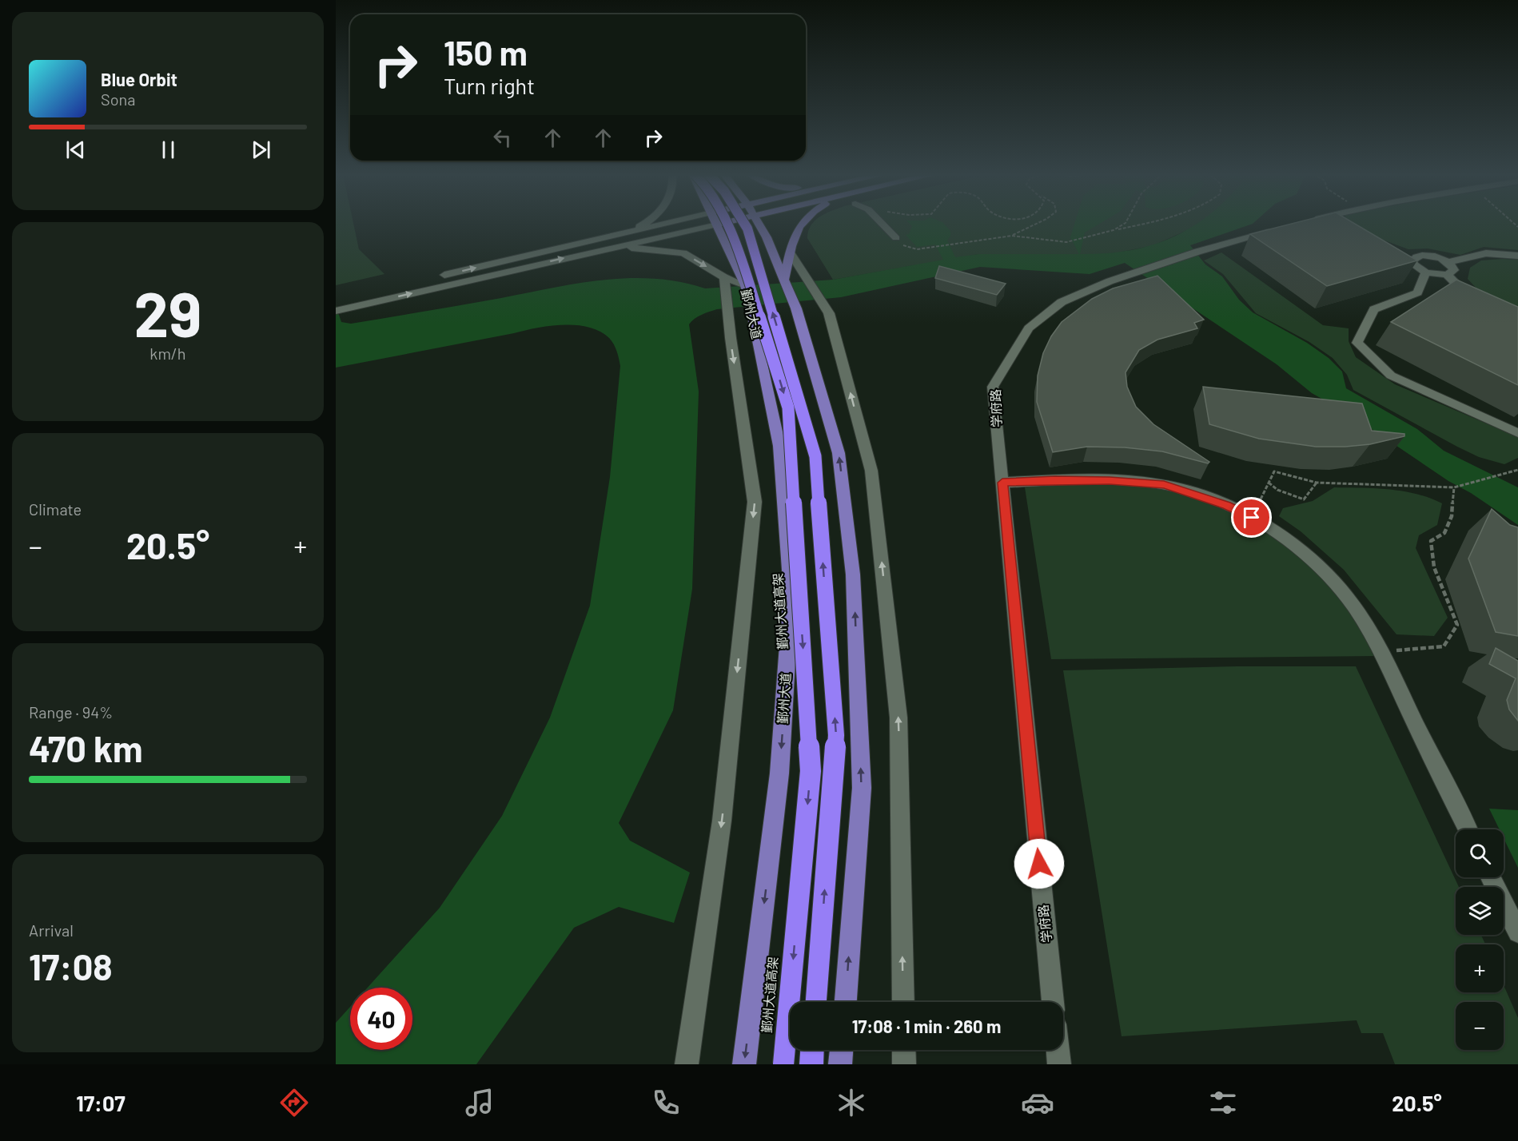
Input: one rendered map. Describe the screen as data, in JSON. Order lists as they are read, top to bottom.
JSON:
{
  "streets": {
    "highway": ["鄞州大道高架"],
    "main road": ["鄞州大道"],
    "street": ["学府路"]
  },
  "page": {
    "turn": ["150 m", "Turn right"],
    "song": ["Blue Orbit", "Sona"],
    "tile": [
      ["29", "km/h"],
      "Climate",
      ["Range · 94%", "470 km"],
      ["Arrival", "17:08"]
    ],
    "heat": ["−", "20.5°", "+"],
    "map_buttons": ["+", "−"],
    "limit": "40",
    "trip": "17:08 · 1 min · 260 m",
    "tabs": ["17:07", "20.5°"]
  }
}
